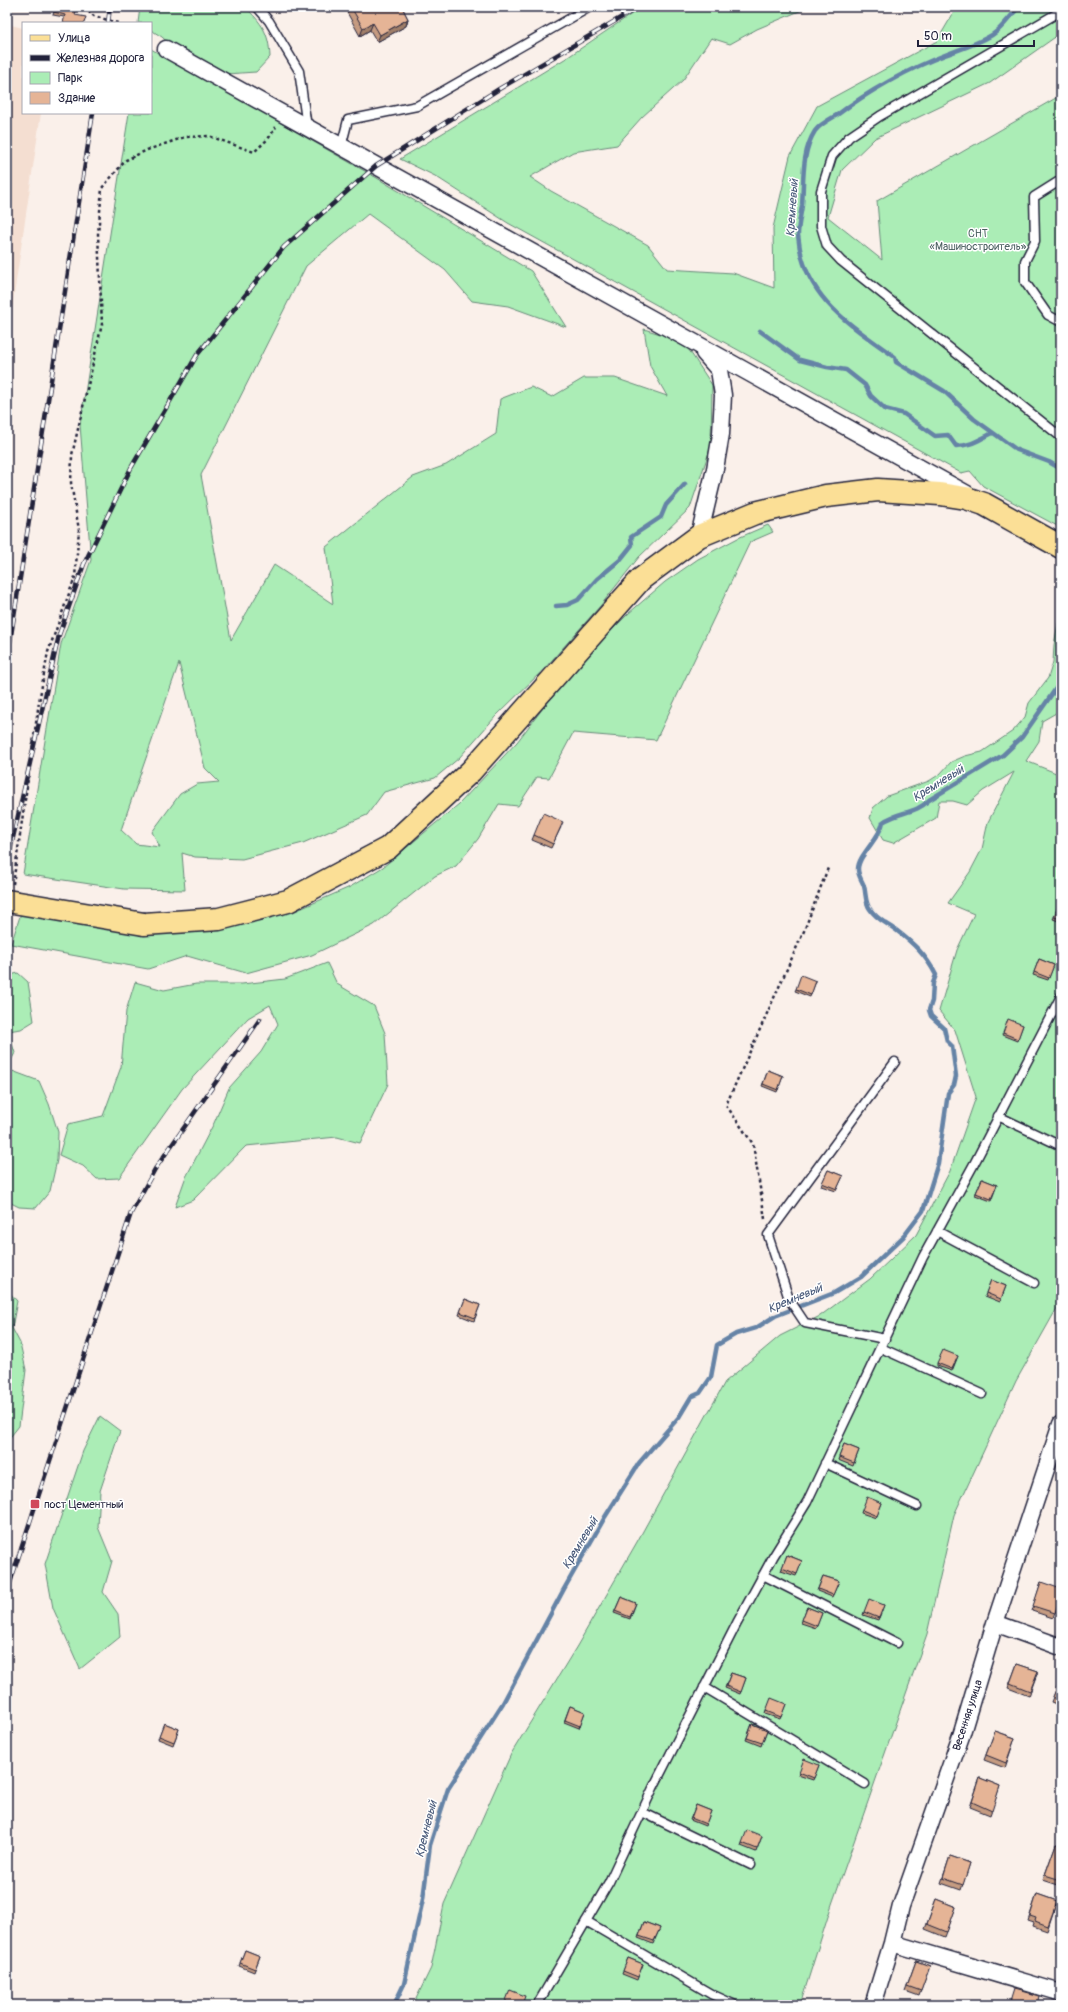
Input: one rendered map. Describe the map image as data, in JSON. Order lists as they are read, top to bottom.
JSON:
{
  "streets": {
    "street": ["Весенняя улица"]
  },
  "water": ["Кремневый"],
  "parks": ["СНТ «Машиностроитель»"],
  "places": {
    "transit": ["пост Цементный"]
  },
  "legend": [
    "Улица",
    "Железная дорога",
    "Парк",
    "Здание"
  ],
  "scale_bar": "50 m"
}
